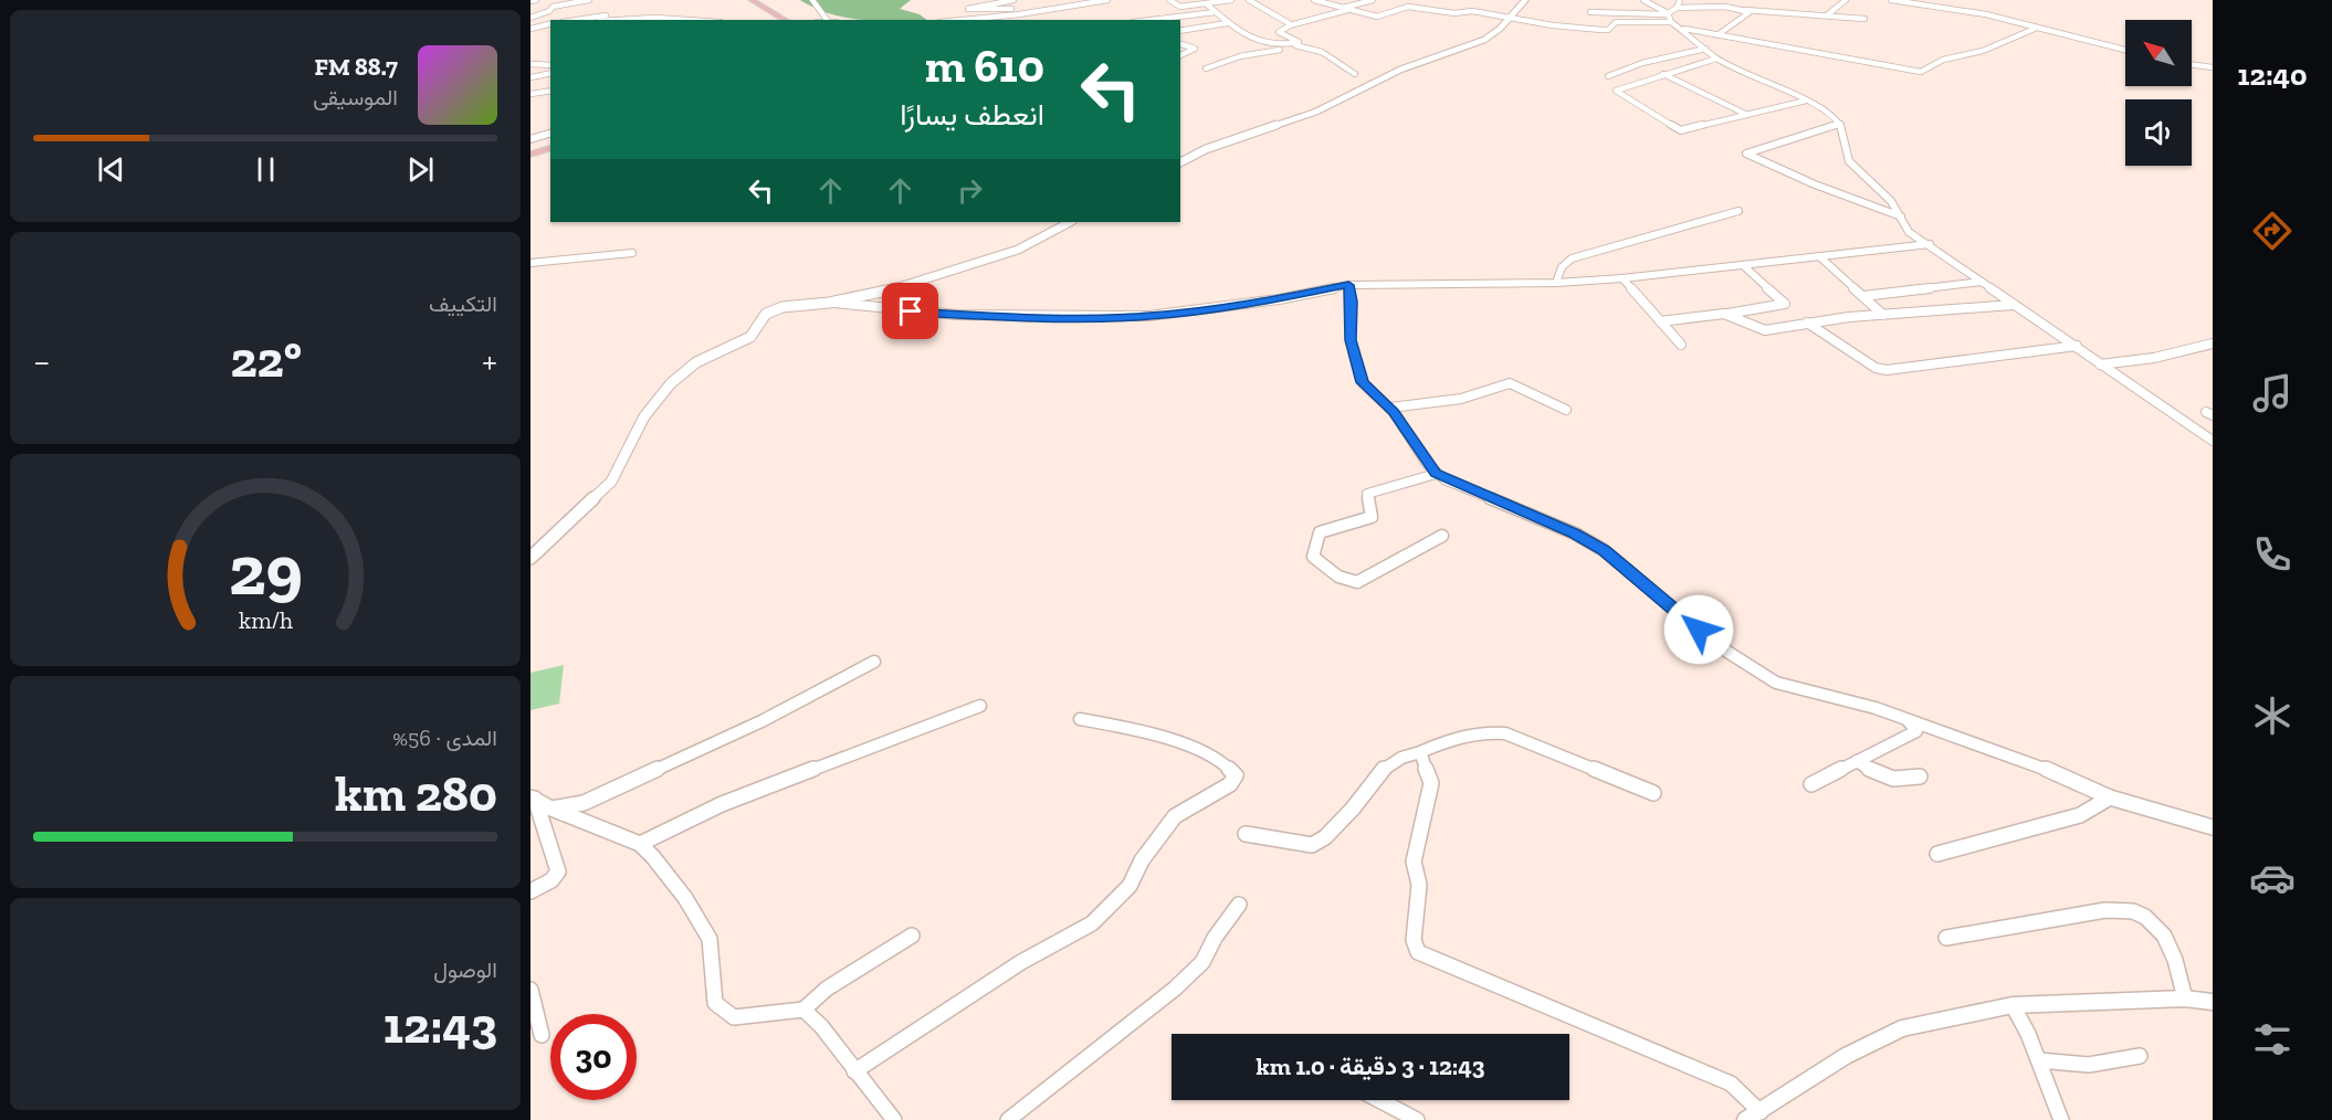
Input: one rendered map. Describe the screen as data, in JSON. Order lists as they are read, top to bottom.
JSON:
{
  "north": "top left",
  "page": {
    "tabs": "12:40",
    "turn": ["610 m", "انعطف يسارًا"],
    "song": ["88.7 FM", "الموسيقى"],
    "tile": [
      "التكييف",
      ["المدى · 56%", "280 km"],
      ["الوصول", "12:43"]
    ],
    "heat": ["−", "22°", "+"],
    "limit": "30",
    "trip": "12:43 · 3 دقيقة · 1.0 km",
    "gauge": ["29", "km/h"]
  }
}
